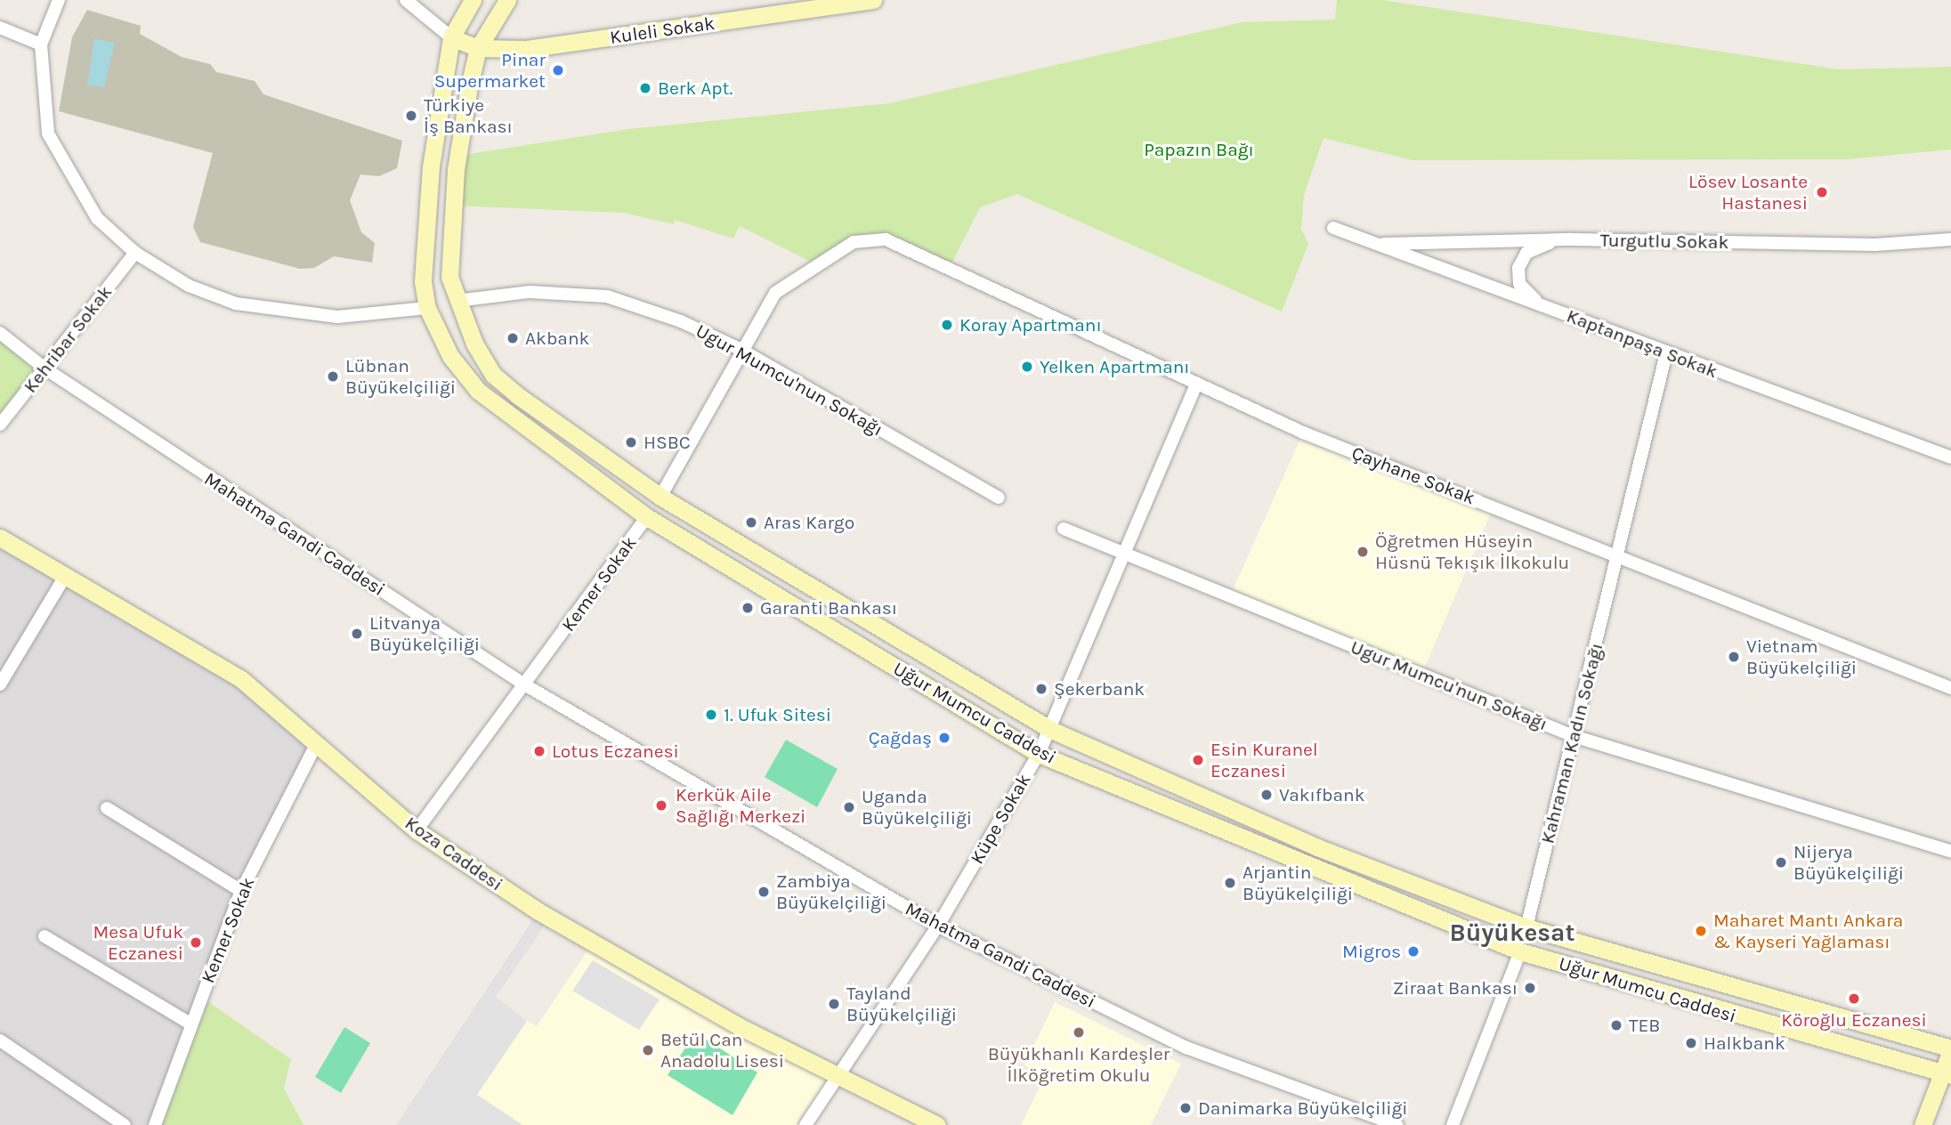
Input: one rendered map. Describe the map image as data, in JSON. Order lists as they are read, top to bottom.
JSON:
{
  "streets": {
    "main road": [
      "Kuleli Sokak",
      "Uğur Mumcu Caddesi",
      "Kahraman Kadın Sokağı",
      "Koza Caddesi"
    ],
    "street": [
      "Turgutlu Sokak",
      "Kehribar Sokak",
      "Kaptanpaşa Sokak",
      "Ugur Mumcu'nun Sokağı",
      "Çayhane Sokak",
      "Mahatma Gandi Caddesi",
      "Kemer Sokak",
      "Küpe Sokak"
    ]
  },
  "crossings": [
    ["Kuleli Sokak", "Uğur Mumcu Caddesi"],
    ["Turgutlu Sokak", "Kaptanpaşa Sokak"],
    ["Kehribar Sokak", "Mahatma Gandi Caddesi"],
    ["Kaptanpaşa Sokak", "Kahraman Kadın Sokağı"],
    ["Ugur Mumcu'nun Sokağı", "Çayhane Sokak"],
    ["Ugur Mumcu'nun Sokağı", "Uğur Mumcu Caddesi"],
    ["Ugur Mumcu'nun Sokağı", "Kahraman Kadın Sokağı"],
    ["Ugur Mumcu'nun Sokağı", "Küpe Sokak"],
    ["Çayhane Sokak", "Kahraman Kadın Sokağı"],
    ["Çayhane Sokak", "Küpe Sokak"],
    ["Mahatma Gandi Caddesi", "Kemer Sokak"],
    ["Mahatma Gandi Caddesi", "Küpe Sokak"],
    ["Kemer Sokak", "Uğur Mumcu Caddesi"],
    ["Kemer Sokak", "Koza Caddesi"],
    ["Uğur Mumcu Caddesi", "Kahraman Kadın Sokağı"],
    ["Uğur Mumcu Caddesi", "Küpe Sokak"],
    ["Küpe Sokak", "Koza Caddesi"]
  ],
  "districts": ["Büyükesat"],
  "parks": ["Papazın Bağı"],
  "places": [
    "Pinar Supermarket",
    "Berk Apt.",
    "Türkiye İş Bankası",
    "Lösev Losante Hastanesi",
    "Koray Apartmanı",
    "Akbank",
    "Yelken Apartmanı",
    "Lübnan Büyükelçiliği",
    "HSBC",
    "Aras Kargo",
    "Öğretmen Hüseyin Hüsnü Tekışık İlkokulu",
    "Garanti Bankası",
    "Litvanya Büyükelçiliği",
    "Vietnam Büyükelçiliği",
    "Şekerbank",
    "1. Ufuk Sitesi",
    "Çağdaş",
    "Lotus Eczanesi",
    "Esin Kuranel Eczanesi",
    "Vakıfbank",
    "Kerkük Aile Sağlığı Merkezi",
    "Uganda Büyükelçiliği",
    "Nijerya Büyükelçiliği",
    "Arjantin Büyükelçiliği",
    "Zambiya Büyükelçiliği",
    "Maharet Mantı Ankara & Kayseri Yağlaması",
    "Mesa Ufuk Eczanesi",
    "Migros",
    "Ziraat Bankası",
    "Köroğlu Eczanesi",
    "Tayland Büyükelçiliği",
    "TEB",
    "Büyükhanlı Kardeşler İlköğretim Okulu",
    "Halkbank",
    "Betül Can Anadolu Lisesi",
    "Danimarka Büyükelçiliği"
  ]
}
